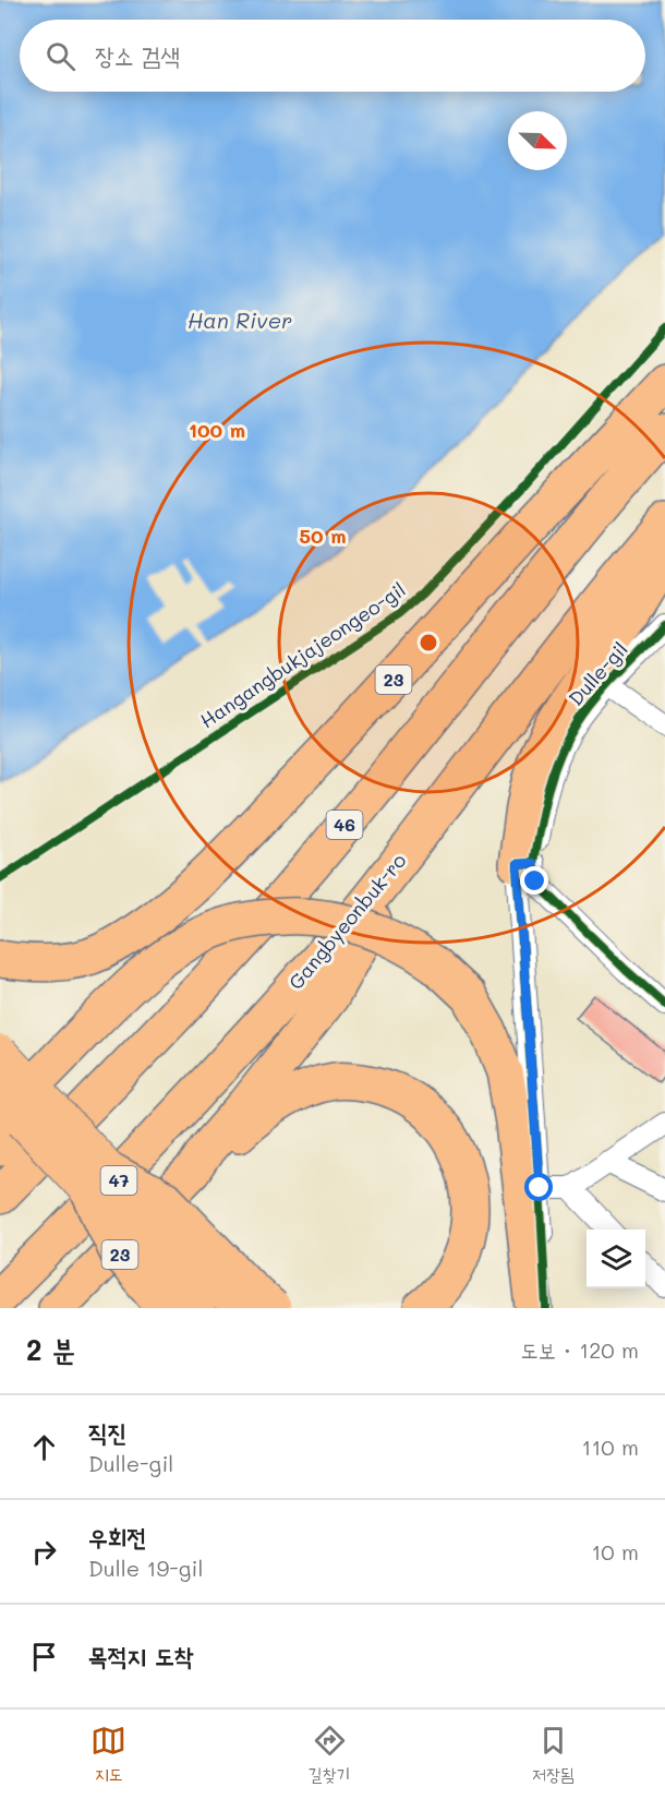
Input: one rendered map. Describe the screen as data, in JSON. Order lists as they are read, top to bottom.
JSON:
{
  "streets": {
    "highway": ["23", "46", "Gangbyeonbuk-ro"],
    "main road": ["47"],
    "street": ["Dulle-gil"],
    "cycle path": ["Hangangbukjajeongeo-gil"]
  },
  "crossings": [
    ["23", "Gangbyeonbuk-ro"],
    ["23", "47"]
  ],
  "water": ["Han River"],
  "north": "bottom right",
  "page": {
    "search": "장소 검색",
    "heading": ["2 분", "도보 · 120 m"],
    "list": [
      ["직진", "Dulle-gil", "110 m"],
      ["우회전", "Dulle 19-gil", "10 m"],
      "목적지 도착"
    ],
    "nav": ["지도", "길찾기", "저장됨"]
  },
  "rings": ["100 m", "50 m"]
}
